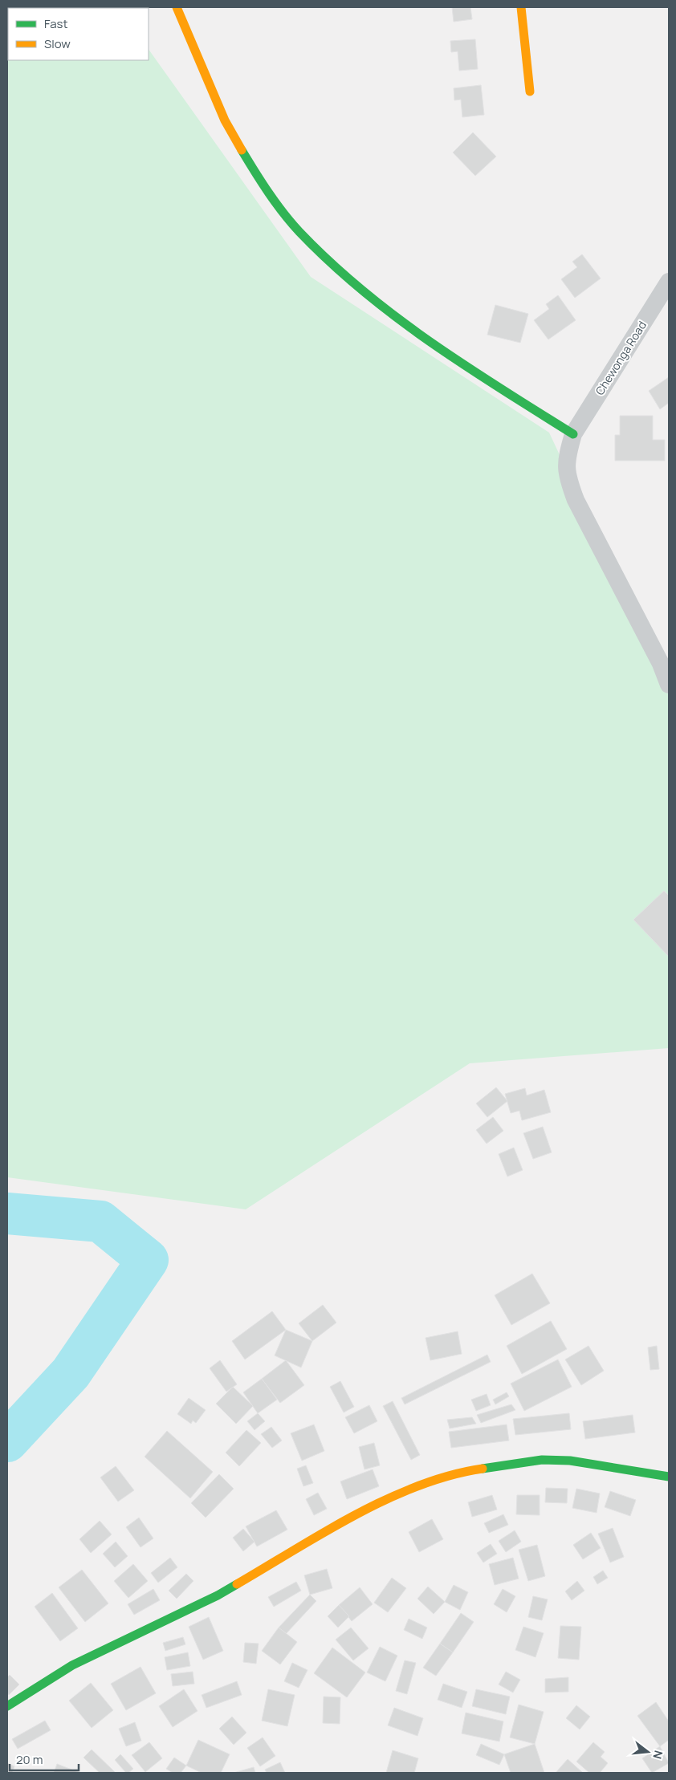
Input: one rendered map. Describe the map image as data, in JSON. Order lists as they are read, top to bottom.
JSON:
{
  "streets": {
    "street": ["Chewonga Road"]
  },
  "legend": ["Fast", "Slow"],
  "scale_bar": "20 m",
  "north": "right"
}
